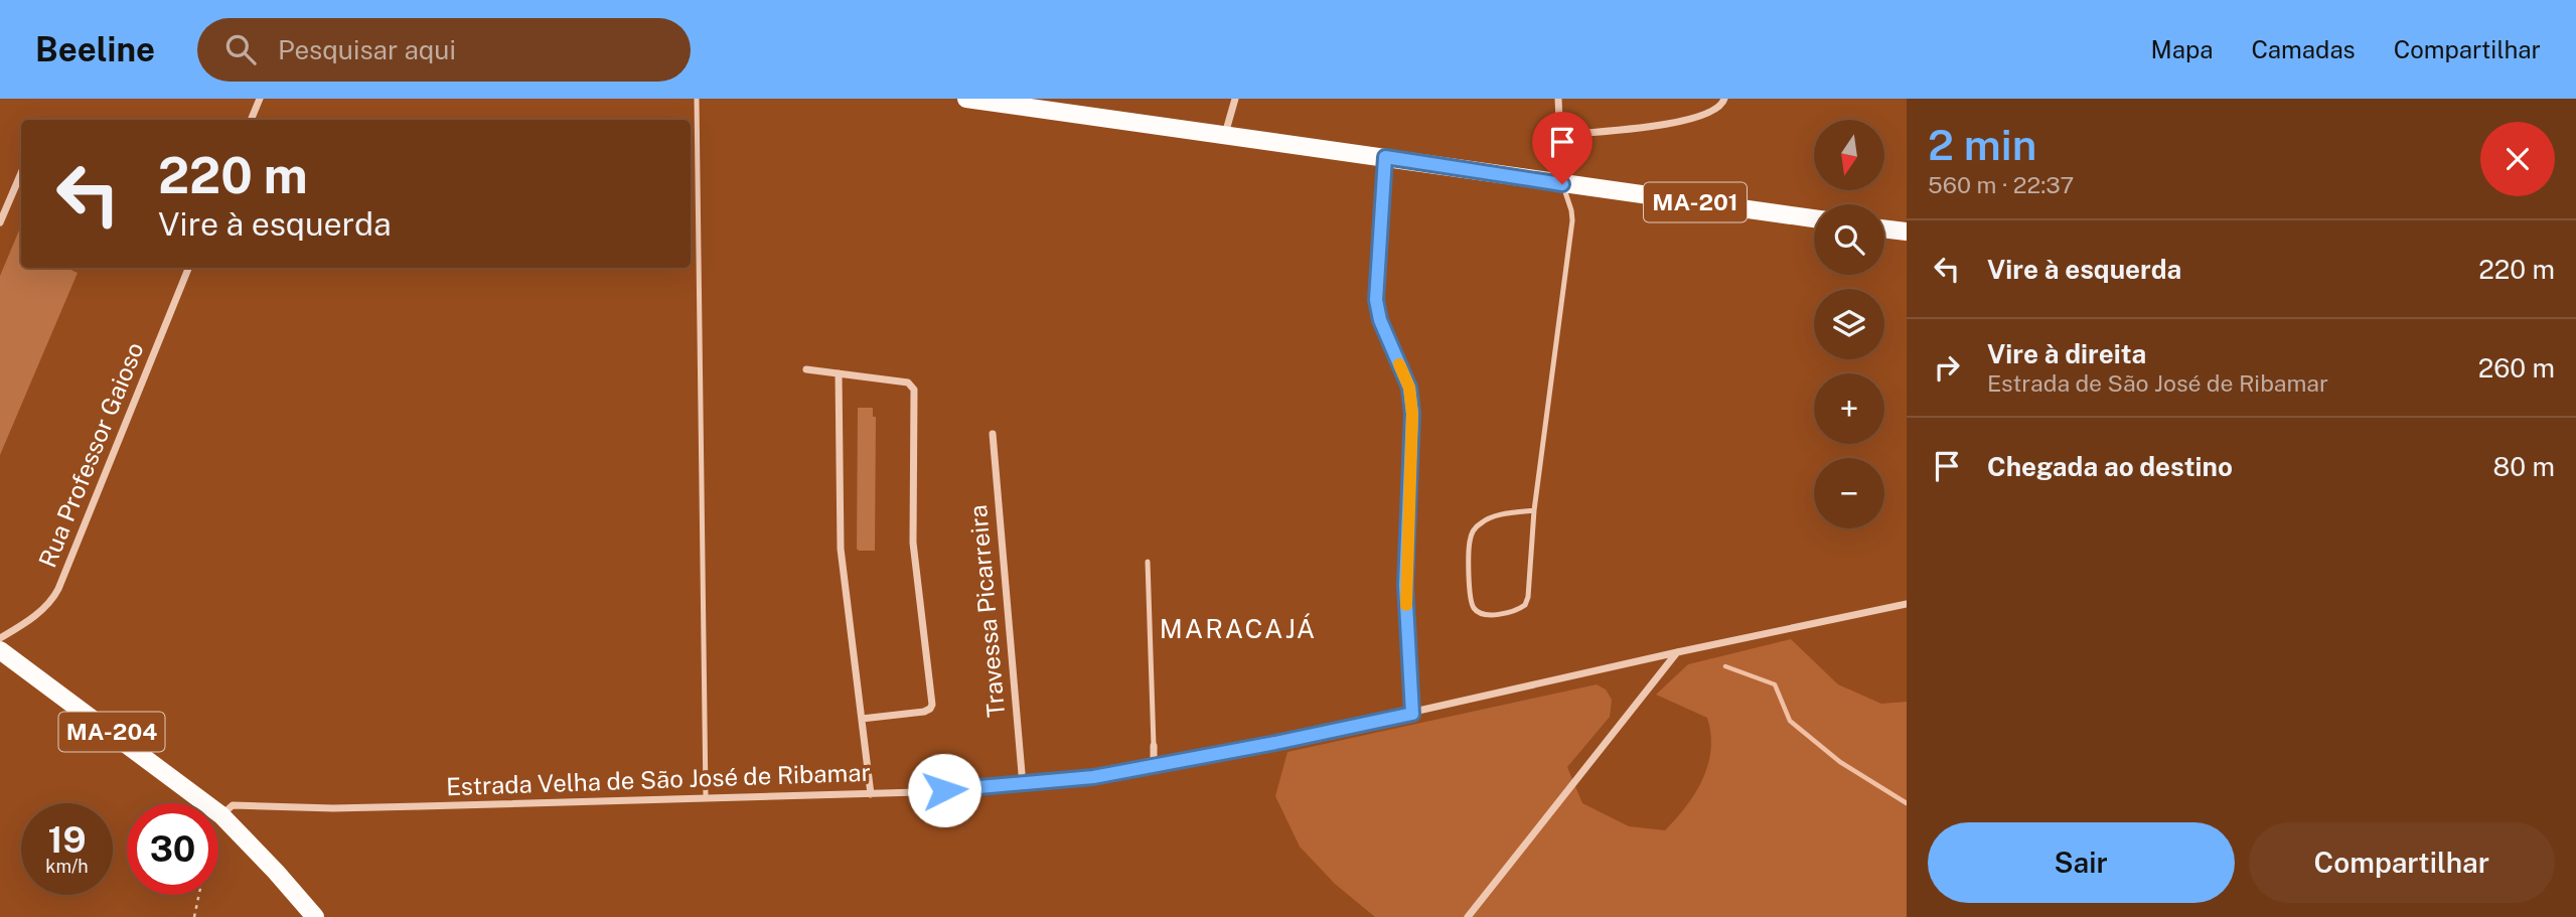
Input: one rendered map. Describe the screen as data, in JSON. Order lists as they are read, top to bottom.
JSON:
{
  "streets": {
    "main road": ["MA-201", "MA-204"],
    "street": ["Rua Professor Gaioso", "Travessa Picarreira", "Estrada Velha de São José de Ribamar"]
  },
  "crossings": [
    ["Travessa Picarreira", "Estrada Velha de São José de Ribamar"],
    ["MA-204", "Estrada Velha de São José de Ribamar"]
  ],
  "districts": ["MARACAJÁ"],
  "north": "bottom",
  "page": {
    "header": "Beeline",
    "search": "Pesquisar aqui",
    "nav": ["Mapa", "Camadas", "Compartilhar"],
    "heading": ["2 min", "560 m · 22:37"],
    "map_buttons": ["+", "−"],
    "turn": ["220 m", "Vire à esquerda"],
    "list": [
      {
        "name": "Vire à esquerda",
        "value": "220 m"
      },
      {
        "name": "Vire à direita",
        "note": "Estrada de São José de Ribamar",
        "value": "260 m"
      },
      {
        "name": "Chegada ao destino",
        "value": "80 m"
      }
    ],
    "speed": "19 km/h",
    "limit": "30",
    "buttons": ["Sair", "Compartilhar"]
  }
}
